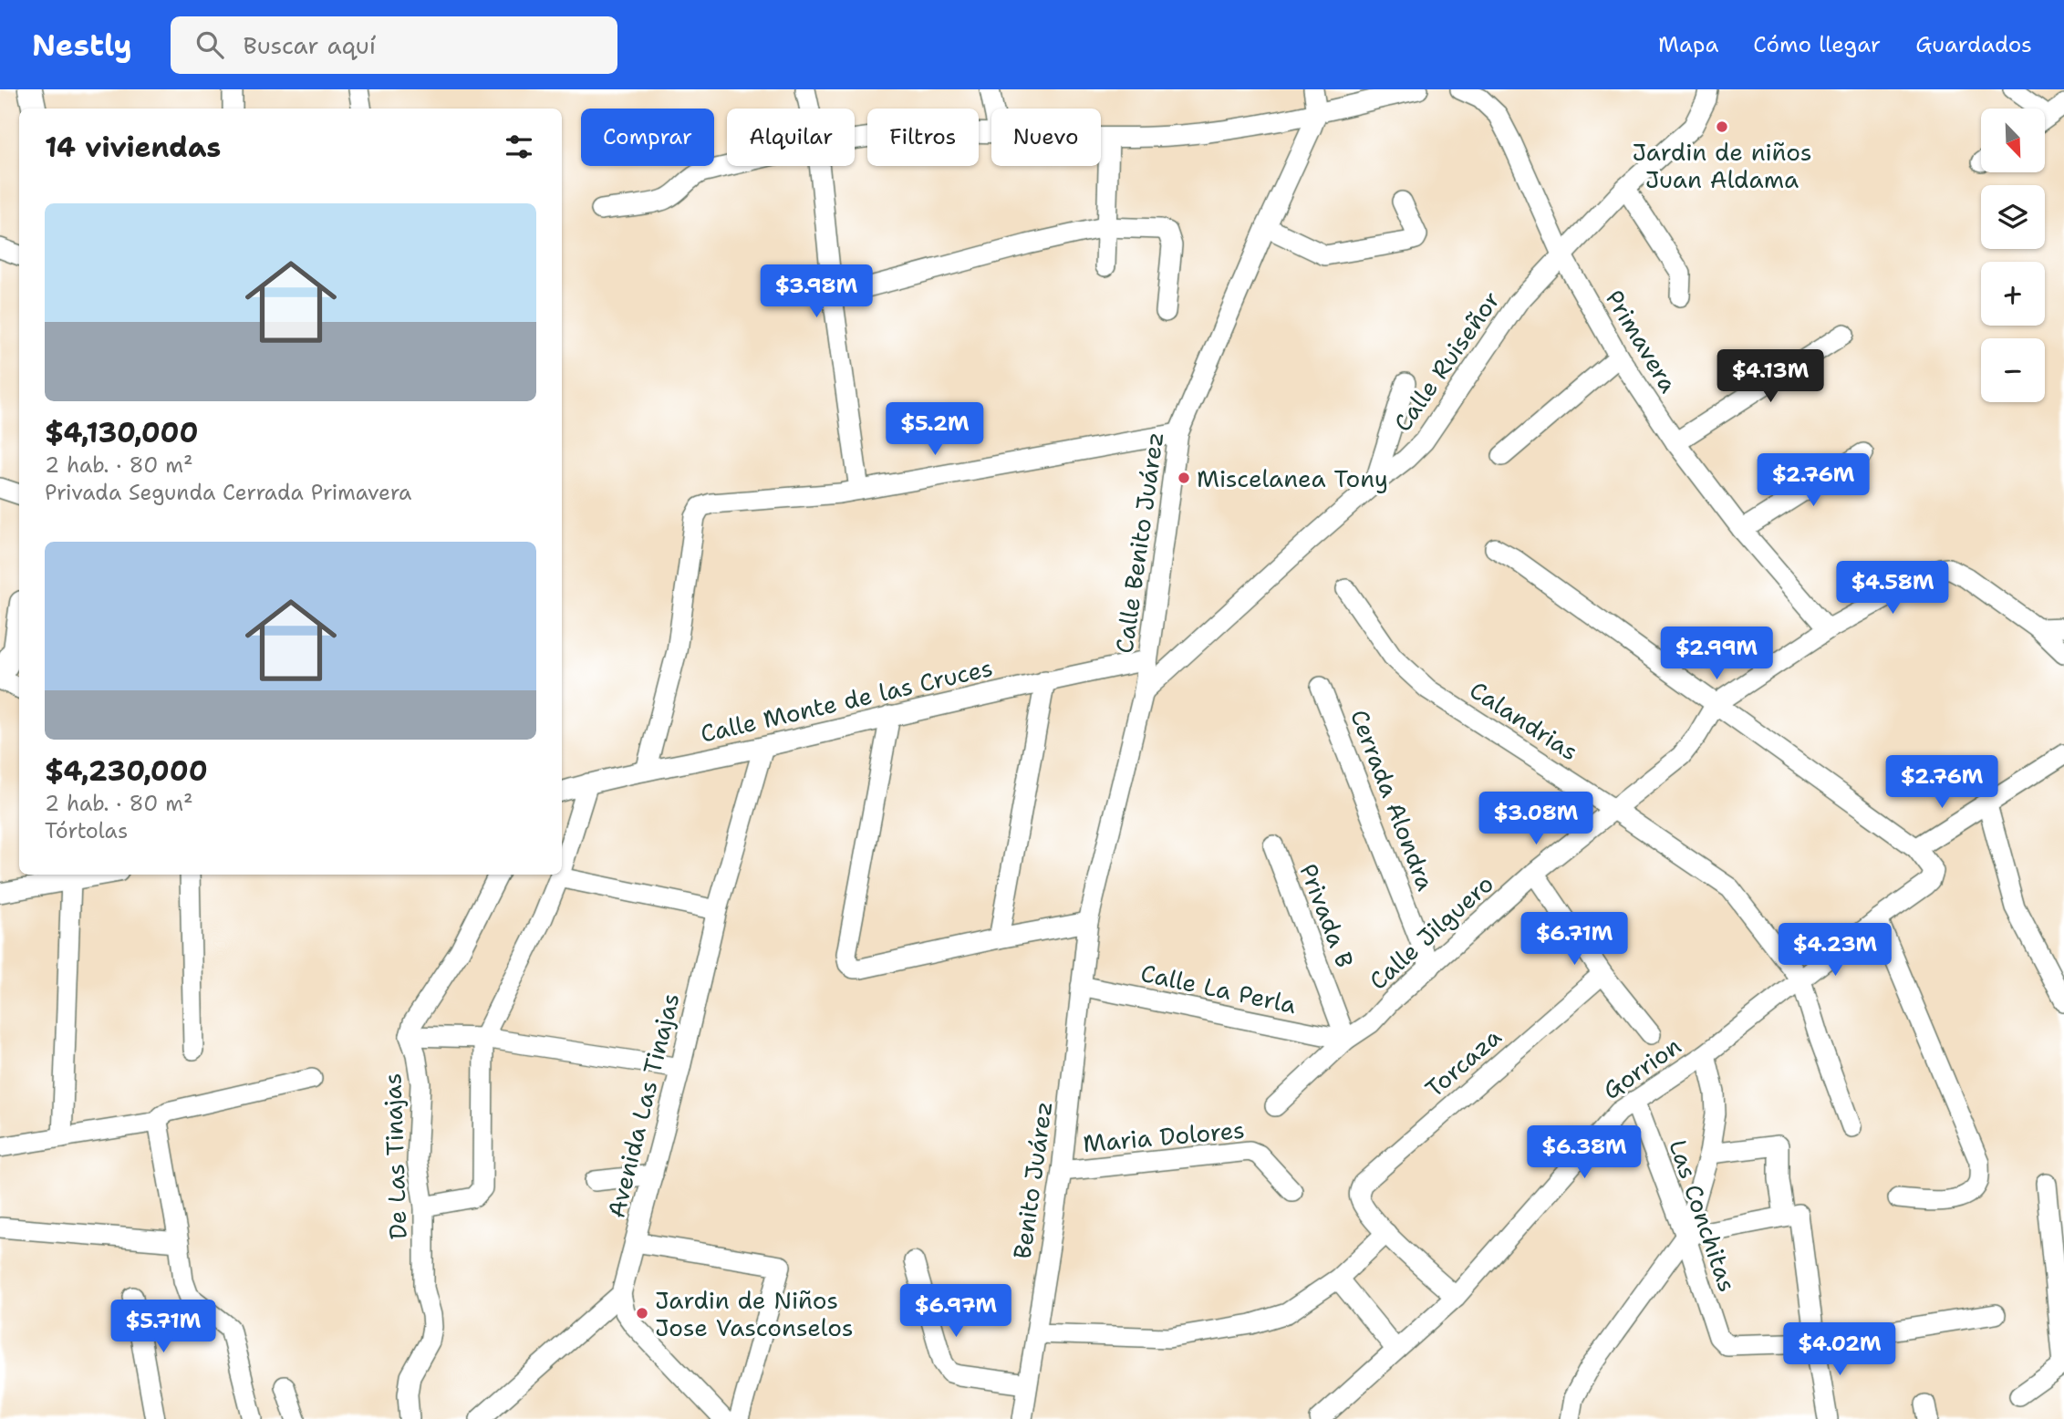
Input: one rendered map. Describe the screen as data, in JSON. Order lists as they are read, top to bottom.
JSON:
{
  "streets": {
    "street": [
      "Primavera",
      "Calle Ruiseñor",
      "Calle Benito Juárez",
      "Calle Monte de las Cruces",
      "Calandrias",
      "Cerrada Alondra",
      "Privada B",
      "Calle Jilguero",
      "Calle La Perla",
      "Torcaza",
      "Gorrion",
      "Avenida Las Tinajas",
      "Maria Dolores",
      "De Las Tinajas",
      "Benito Juárez",
      "Las Conchitas"
    ]
  },
  "crossings": [
    ["Primavera", "Calle Ruiseñor"],
    ["Primavera", "Calle Jilguero"],
    ["Calle Ruiseñor", "Calle Benito Juárez"],
    ["Calle Benito Juárez", "Calle Monte de las Cruces"],
    ["Calle Benito Juárez", "Calle La Perla"],
    ["Calle Benito Juárez", "Benito Juárez"],
    ["Calle Monte de las Cruces", "Avenida Las Tinajas"],
    ["Calandrias", "Calle Jilguero"],
    ["Calandrias", "Gorrion"],
    ["Cerrada Alondra", "Calle Jilguero"],
    ["Privada B", "Calle Jilguero"],
    ["Privada B", "Calle La Perla"],
    ["Calle Jilguero", "Calle La Perla"],
    ["Calle La Perla", "Benito Juárez"],
    ["Gorrion", "Las Conchitas"],
    ["Maria Dolores", "Benito Juárez"]
  ],
  "places": ["Jardin de niños Juan Aldama", "Miscelanea Tony", "Jardin de Niños Jose Vasconselos"],
  "north": "bottom right",
  "page": {
    "header": "Nestly",
    "search": "Buscar aquí",
    "nav": ["Mapa", "Cómo llegar", "Guardados"],
    "map_buttons": ["+", "−"],
    "chip": [
      "Comprar",
      "Alquilar",
      "Filtros",
      "Nuevo"
    ],
    "heading": "14 viviendas",
    "list": [
      {
        "name": "$4,130,000",
        "note": "2 hab. · 80 m² · Privada Segunda Cerrada Primavera"
      },
      {
        "name": "$4,230,000",
        "note": "2 hab. · 80 m² · Tórtolas"
      }
    ],
    "price": [
      "$3.98M",
      "$4.13M",
      "$5.2M",
      "$2.76M",
      "$4.58M",
      "$2.99M",
      "$2.76M",
      "$3.08M",
      "$6.71M",
      "$4.23M",
      "$6.38M",
      "$6.97M",
      "$5.71M",
      "$4.02M"
    ]
  }
}
